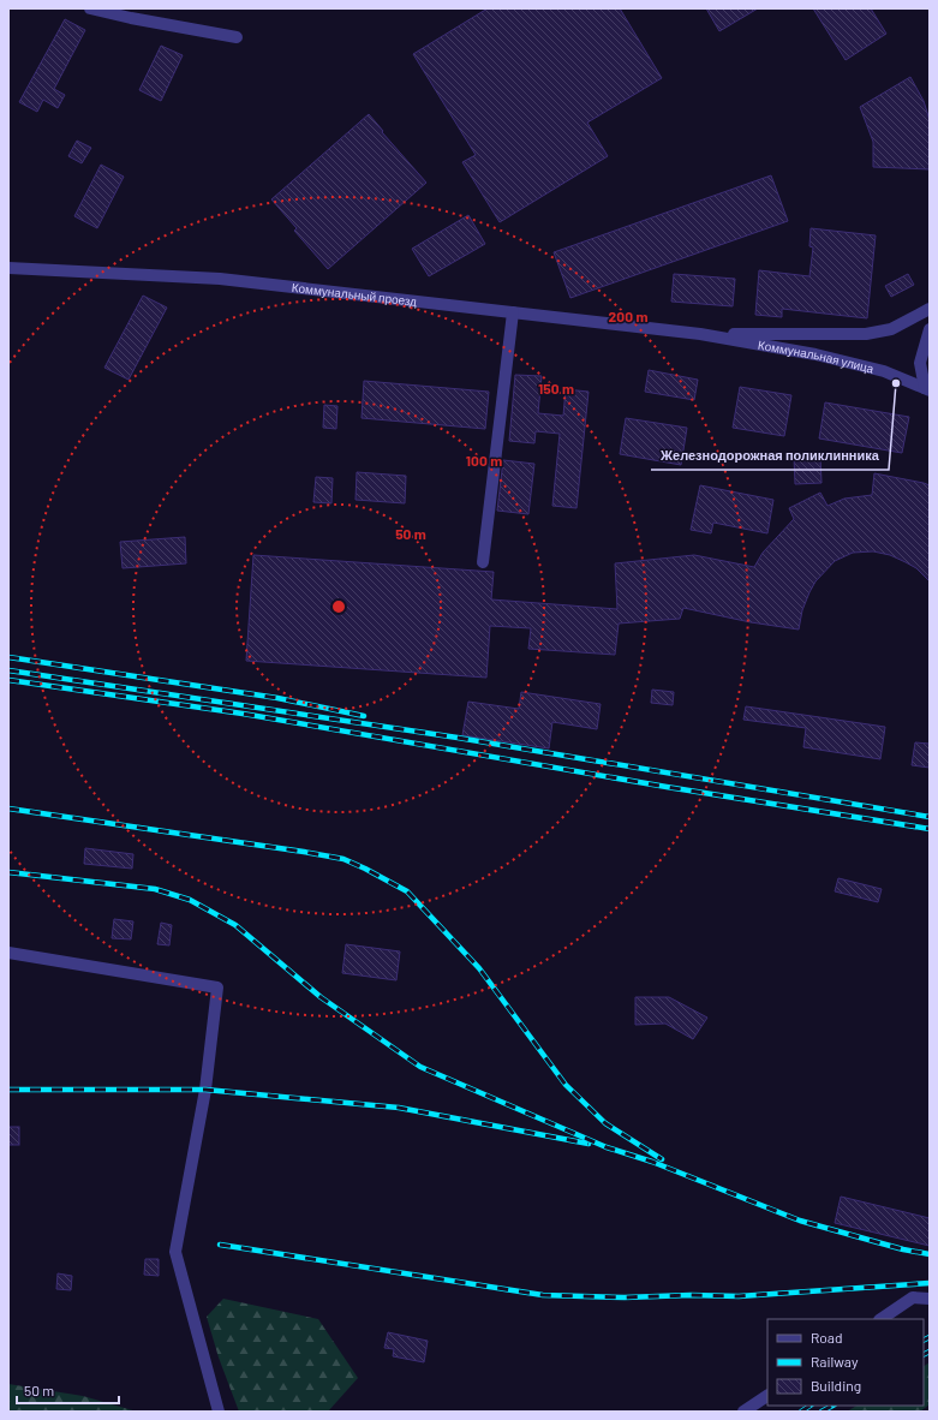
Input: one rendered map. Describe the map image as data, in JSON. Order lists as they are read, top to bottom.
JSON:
{
  "streets": {
    "street": ["Коммунальный проезд", "Коммунальная улица"]
  },
  "crossings": [
    ["Коммунальный проезд", "Коммунальная улица"]
  ],
  "places": ["Железнодорожная поликлинника"],
  "legend": ["Road", "Railway", "Building"],
  "scale_bar": "50 m",
  "rings": [
    "200 m",
    "150 m",
    "100 m",
    "50 m"
  ]
}
